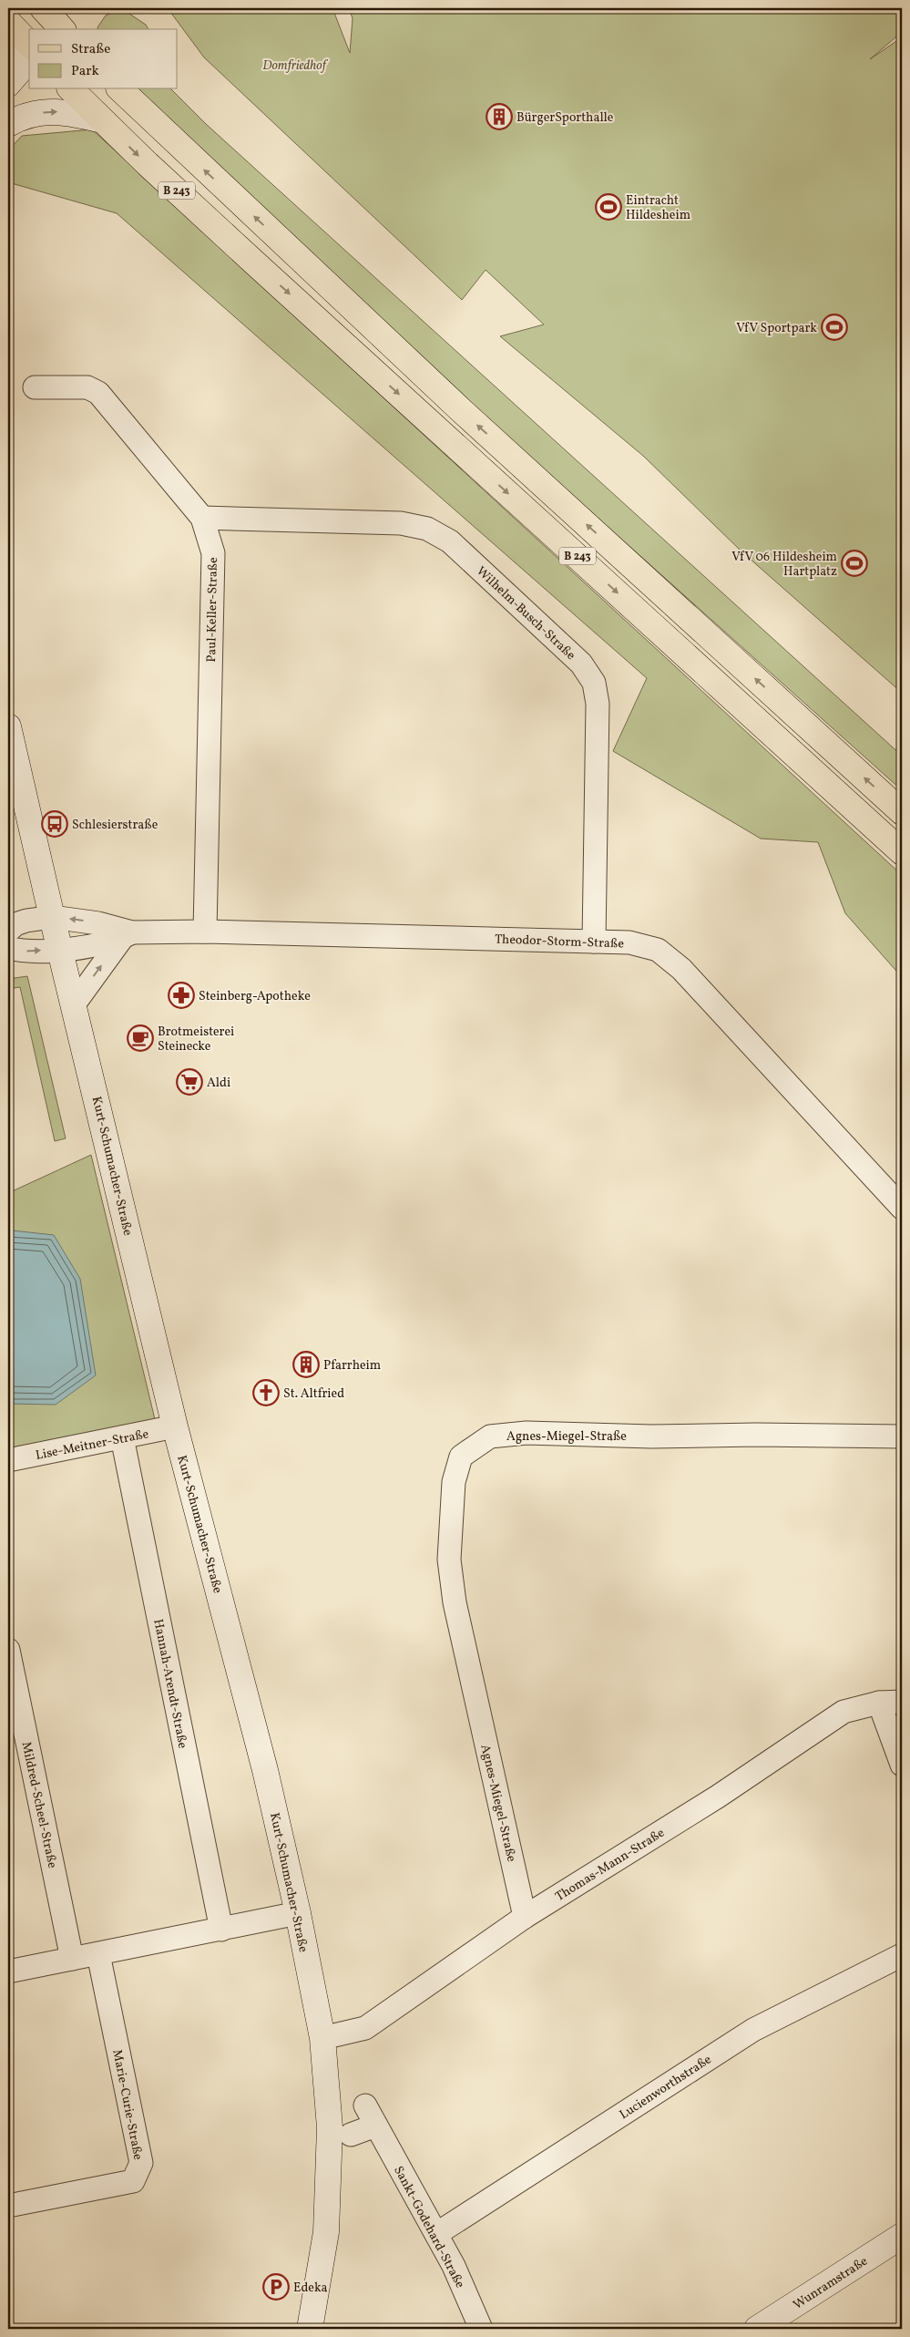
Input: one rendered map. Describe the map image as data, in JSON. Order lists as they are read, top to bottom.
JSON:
{
  "streets": {
    "main road": ["B 243", "Kurt-Schumacher-Straße", "Wunramstraße"],
    "street": [
      "Paul-Keller-Straße",
      "Wilhelm-Busch-Straße",
      "Theodor-Storm-Straße",
      "Agnes-Miegel-Straße",
      "Lise-Meitner-Straße",
      "Hannah-Arendt-Straße",
      "Mildred-Scheel-Straße",
      "Thomas-Mann-Straße",
      "Lucienworthstraße",
      "Marie-Curie-Straße",
      "Sankt-Godehard-Straße"
    ]
  },
  "crossings": [
    ["Paul-Keller-Straße", "Wilhelm-Busch-Straße"],
    ["Paul-Keller-Straße", "Theodor-Storm-Straße"],
    ["Wilhelm-Busch-Straße", "Theodor-Storm-Straße"],
    ["Theodor-Storm-Straße", "Kurt-Schumacher-Straße"],
    ["Kurt-Schumacher-Straße", "Lise-Meitner-Straße"],
    ["Kurt-Schumacher-Straße", "Thomas-Mann-Straße"],
    ["Agnes-Miegel-Straße", "Thomas-Mann-Straße"],
    ["Lise-Meitner-Straße", "Hannah-Arendt-Straße"],
    ["Lucienworthstraße", "Sankt-Godehard-Straße"]
  ],
  "parks": ["Domfriedhof"],
  "places": {
    "building": ["BürgerSporthalle", "Pfarrheim"],
    "sports": ["Eintracht Hildesheim", "VfV Sportpark", "VfV 06 Hildesheim Hartplatz"],
    "bus stop": ["Schlesierstraße"],
    "pharmacy": ["Steinberg-Apotheke"],
    "cafe": ["Brotmeisterei Steinecke"],
    "supermarket": ["Aldi"],
    "church": ["St. Altfried"],
    "parking": ["Edeka"]
  },
  "legend": ["Straße", "Park"]
}
